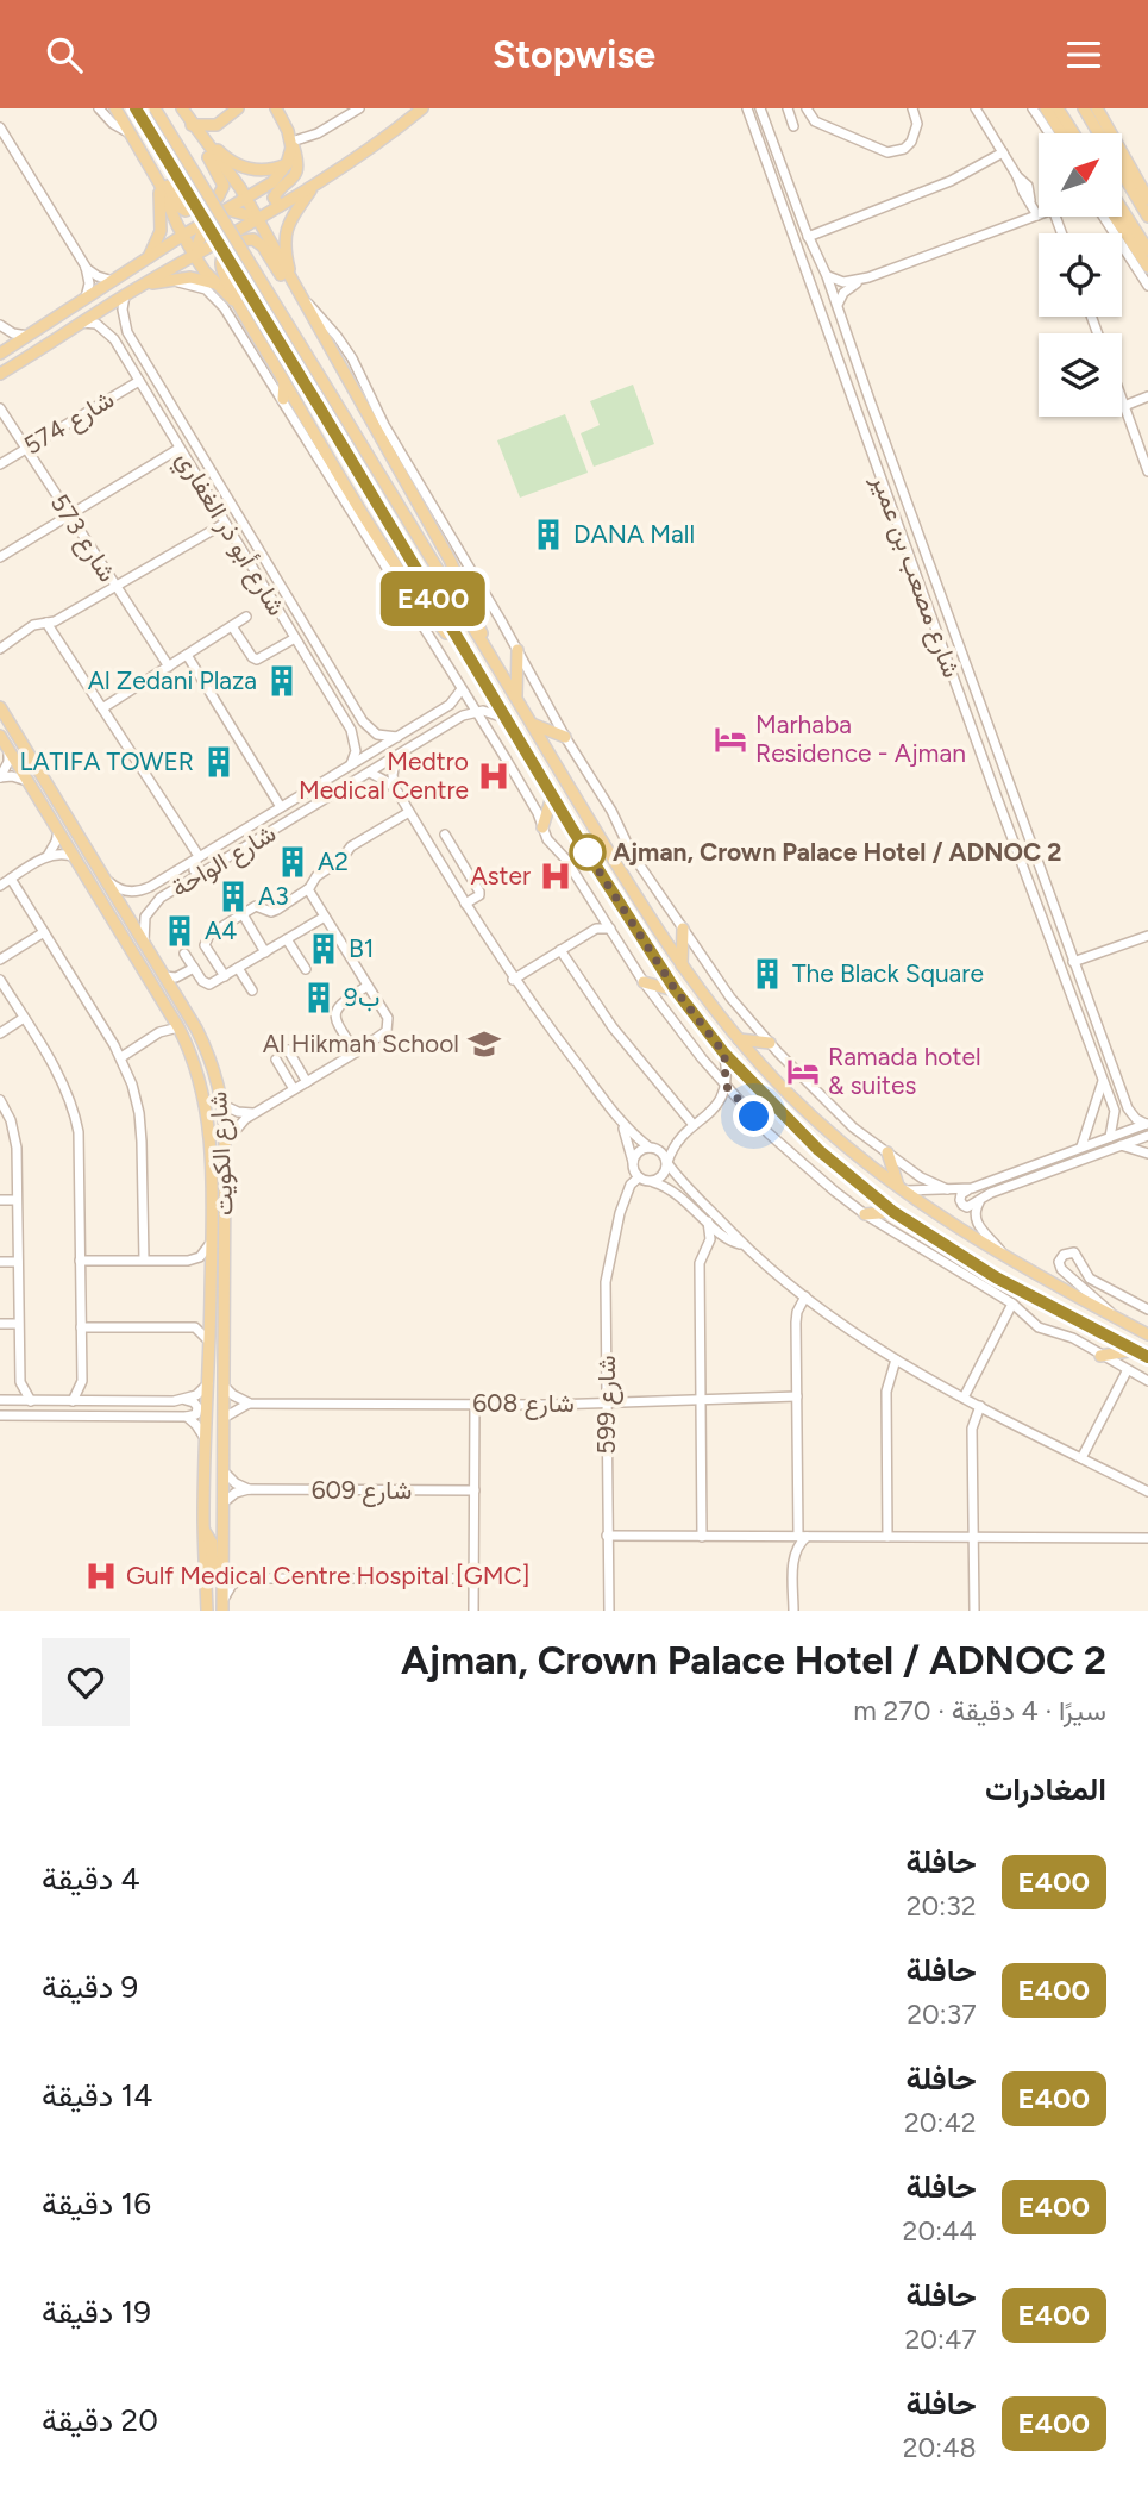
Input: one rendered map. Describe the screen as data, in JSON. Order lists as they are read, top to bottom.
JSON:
{
  "streets": {
    "main road": ["شارع الكويت"],
    "street": [
      "شارع 574",
      "شارع أبو ذر الغفاري",
      "شارع 573",
      "شارع مصعب بن عمير",
      "شارع الواحة",
      "شارع 608",
      "شارع 599",
      "شارع 609"
    ]
  },
  "crossings": [
    ["شارع 574", "شارع أبو ذر الغفاري"],
    ["شارع 574", "شارع 573"],
    ["شارع أبو ذر الغفاري", "شارع الواحة"],
    ["شارع الواحة", "شارع الكويت"],
    ["شارع الكويت", "شارع 608"],
    ["شارع الكويت", "شارع 609"],
    ["شارع 608", "شارع 599"]
  ],
  "places": {
    "building": [
      "DANA Mall",
      "Al Zedani Plaza",
      "LATIFA TOWER",
      "A2",
      "A3",
      "A4",
      "B1",
      "The Black Square",
      "ب9"
    ],
    "hotel": ["Marhaba Residence - Ajman", "Ramada hotel & suites"],
    "hospital": ["Medtro Medical Centre", "Aster", "Gulf Medical Centre Hospital [GMC]"],
    "other": ["Ajman, Crown Palace Hotel / ADNOC 2"],
    "school or university": ["Al Hikmah School"]
  },
  "lines": ["bus line E400"],
  "north": "top right",
  "page": {
    "header": "Stopwise",
    "on_map": "E400",
    "heading": [
      ["Ajman, Crown Palace Hotel / ADNOC 2", "سيرًا · 4 دقيقة · 270 m"],
      "المغادرات"
    ],
    "list": [
      {
        "mark": "E400",
        "name": "حافلة",
        "note": "20:32",
        "value": "4 دقيقة"
      },
      {
        "mark": "E400",
        "name": "حافلة",
        "note": "20:37",
        "value": "9 دقيقة"
      },
      {
        "mark": "E400",
        "name": "حافلة",
        "note": "20:42",
        "value": "14 دقيقة"
      },
      {
        "mark": "E400",
        "name": "حافلة",
        "note": "20:44",
        "value": "16 دقيقة"
      },
      {
        "mark": "E400",
        "name": "حافلة",
        "note": "20:47",
        "value": "19 دقيقة"
      },
      {
        "mark": "E400",
        "name": "حافلة",
        "note": "20:48",
        "value": "20 دقيقة"
      }
    ]
  }
}
